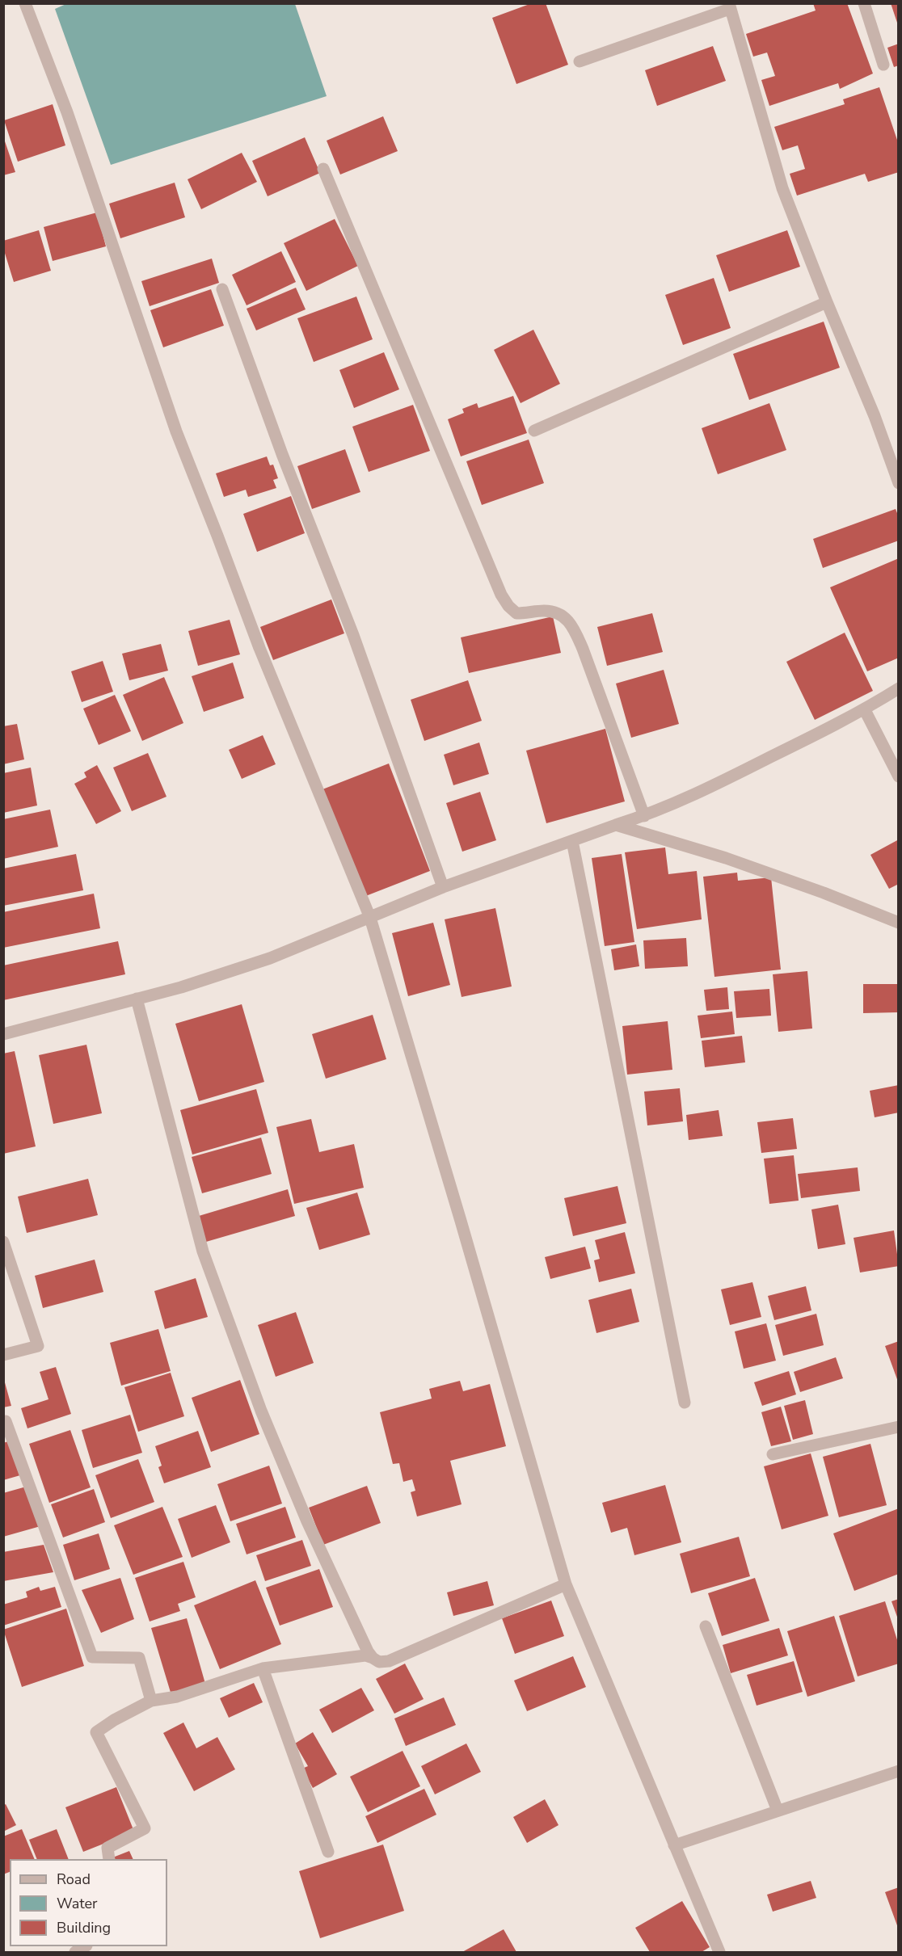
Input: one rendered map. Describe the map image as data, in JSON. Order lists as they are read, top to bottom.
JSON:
{
  "legend": ["Road", "Water", "Building"]
}
